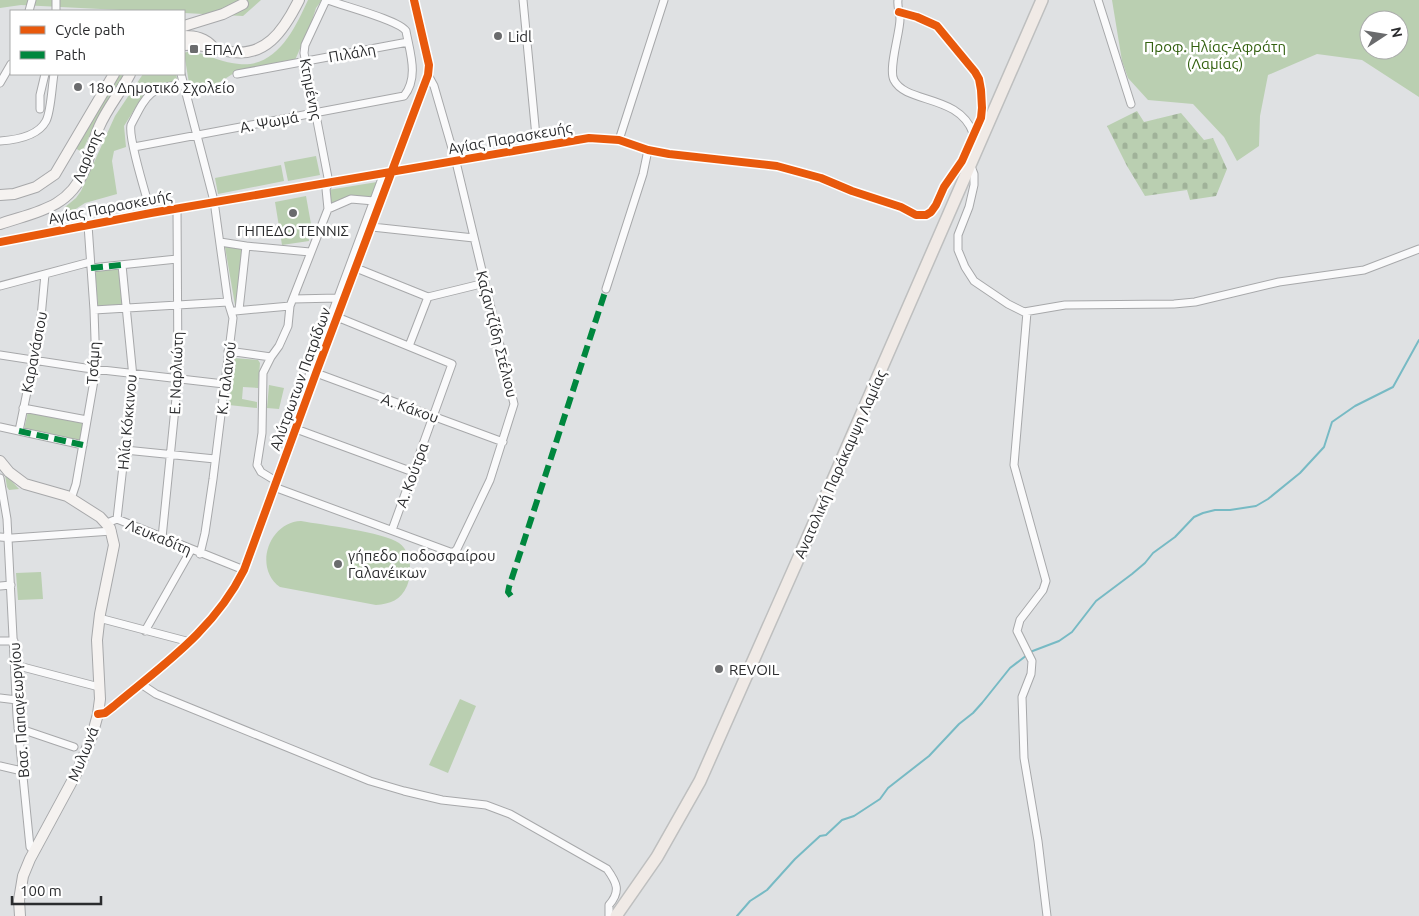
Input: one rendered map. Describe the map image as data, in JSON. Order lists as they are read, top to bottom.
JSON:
{
  "streets": {
    "main road": ["Ανατολική Παράκαμψη Λαμίας"],
    "street": [
      "Πιλάλη",
      "Κτημένης",
      "Α. Ψωμά",
      "Αγίας Παρασκευής",
      "Λαρίσης",
      "Καζαντζίδη Στέλιου",
      "Καρανάσιου",
      "Τσάμη",
      "Ε. Ναρλιώτη",
      "Κ. Γαλανού",
      "Αλύτρωτων Πατρίδων",
      "Α. Κάκου",
      "Ηλία Κόκκινου",
      "Α. Κούτρα",
      "Λευκαδίτη",
      "Βασ. Παπαγεωργίου",
      "Μυλωνά"
    ]
  },
  "crossings": [
    ["Πιλάλη", "Κτημένης"],
    ["Πιλάλη", "Α. Ψωμά"],
    ["Κτημένης", "Α. Ψωμά"],
    ["Κτημένης", "Αγίας Παρασκευής"],
    ["Α. Ψωμά", "Κ. Γαλανού"],
    ["Αγίας Παρασκευής", "Καζαντζίδη Στέλιου"],
    ["Αγίας Παρασκευής", "Τσάμη"],
    ["Αγίας Παρασκευής", "Ε. Ναρλιώτη"],
    ["Αγίας Παρασκευής", "Κ. Γαλανού"],
    ["Αγίας Παρασκευής", "Αλύτρωτων Πατρίδων"],
    ["Αγίας Παρασκευής", "Ανατολική Παράκαμψη Λαμίας"],
    ["Καζαντζίδη Στέλιου", "Αλύτρωτων Πατρίδων"],
    ["Καζαντζίδη Στέλιου", "Α. Κάκου"],
    ["Καζαντζίδη Στέλιου", "Α. Κούτρα"],
    ["Τσάμη", "Λευκαδίτη"],
    ["Ε. Ναρλιώτη", "Λευκαδίτη"],
    ["Κ. Γαλανού", "Λευκαδίτη"],
    ["Αλύτρωτων Πατρίδων", "Α. Κάκου"],
    ["Αλύτρωτων Πατρίδων", "Λευκαδίτη"],
    ["Αλύτρωτων Πατρίδων", "Μυλωνά"],
    ["Α. Κάκου", "Α. Κούτρα"],
    ["Ηλία Κόκκινου", "Λευκαδίτη"],
    ["Ηλία Κόκκινου", "Μυλωνά"],
    ["Λευκαδίτη", "Μυλωνά"],
    ["Βασ. Παπαγεωργίου", "Μυλωνά"]
  ],
  "parks": ["Προφ. Ηλίας-Αφράτη (Λαμίας)"],
  "places": {
    "other": [
      "Lidl",
      "18ο Δημοτικό Σχολείο",
      "ΓΗΠΕΔΟ ΤΕΝΝΙΣ",
      "γήπεδο ποδοσφαίρου Γαλανέικων",
      "REVOIL"
    ],
    "transit": ["ΕΠΑΛ"]
  },
  "legend": ["Cycle path", "Path"],
  "scale_bar": "100 m",
  "north": "right"
}
